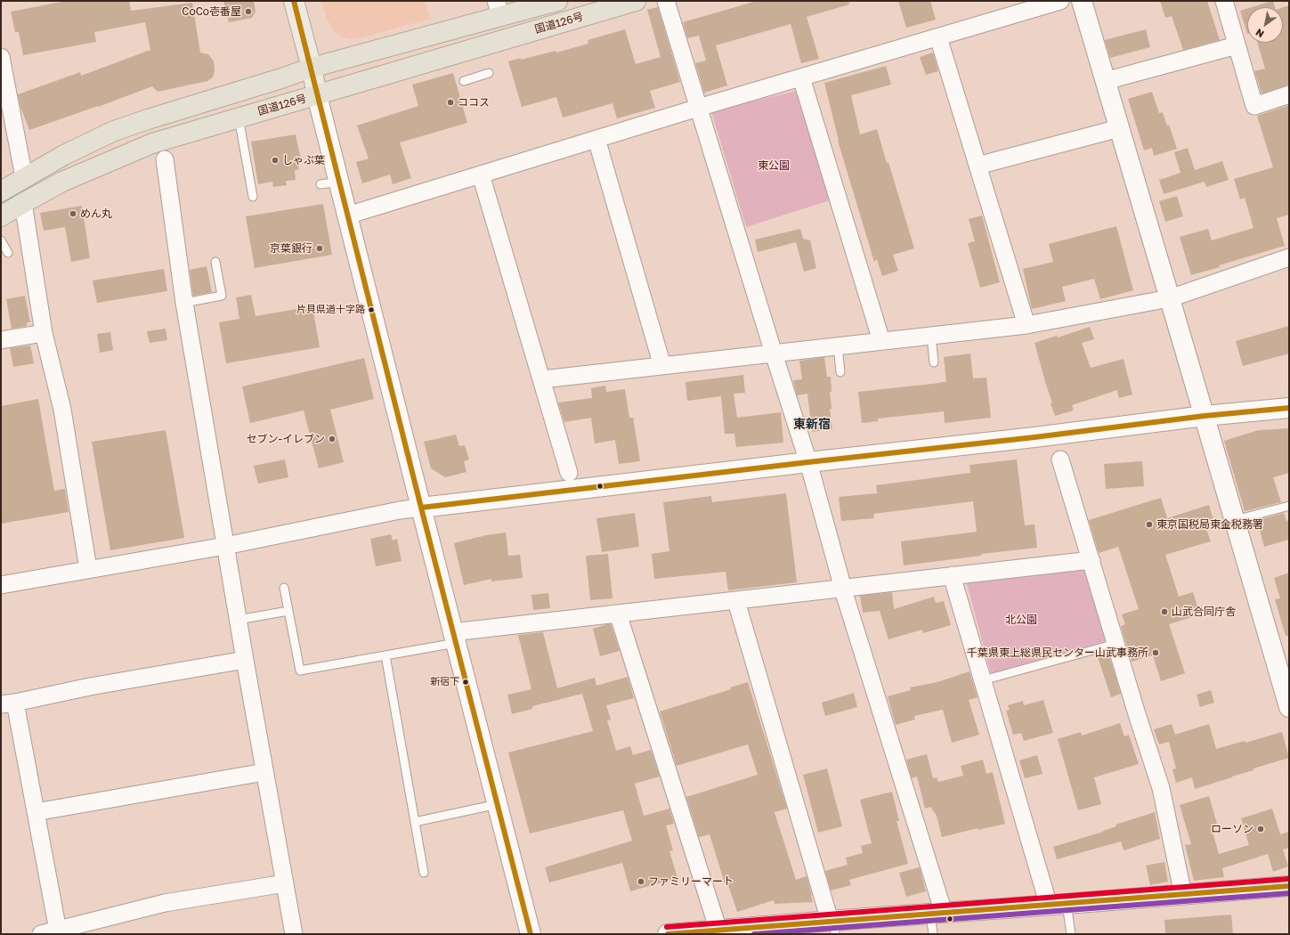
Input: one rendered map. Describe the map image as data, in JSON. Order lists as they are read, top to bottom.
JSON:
{
  "streets": {
    "highway": ["国道126号"]
  },
  "districts": ["東新宿"],
  "parks": ["東公園", "北公園"],
  "places": [
    "CoCo壱番屋",
    "ココス",
    "しゃぶ葉",
    "めん丸",
    "京葉銀行",
    "片貝県道十字路",
    "セブン-イレブン",
    "東京国税局東金税務署",
    "山武合同庁舎",
    "千葉県東上総県民センター山武事務所",
    "新宿下",
    "ローソン",
    "ファミリーマート"
  ],
  "north": "bottom left"
}
